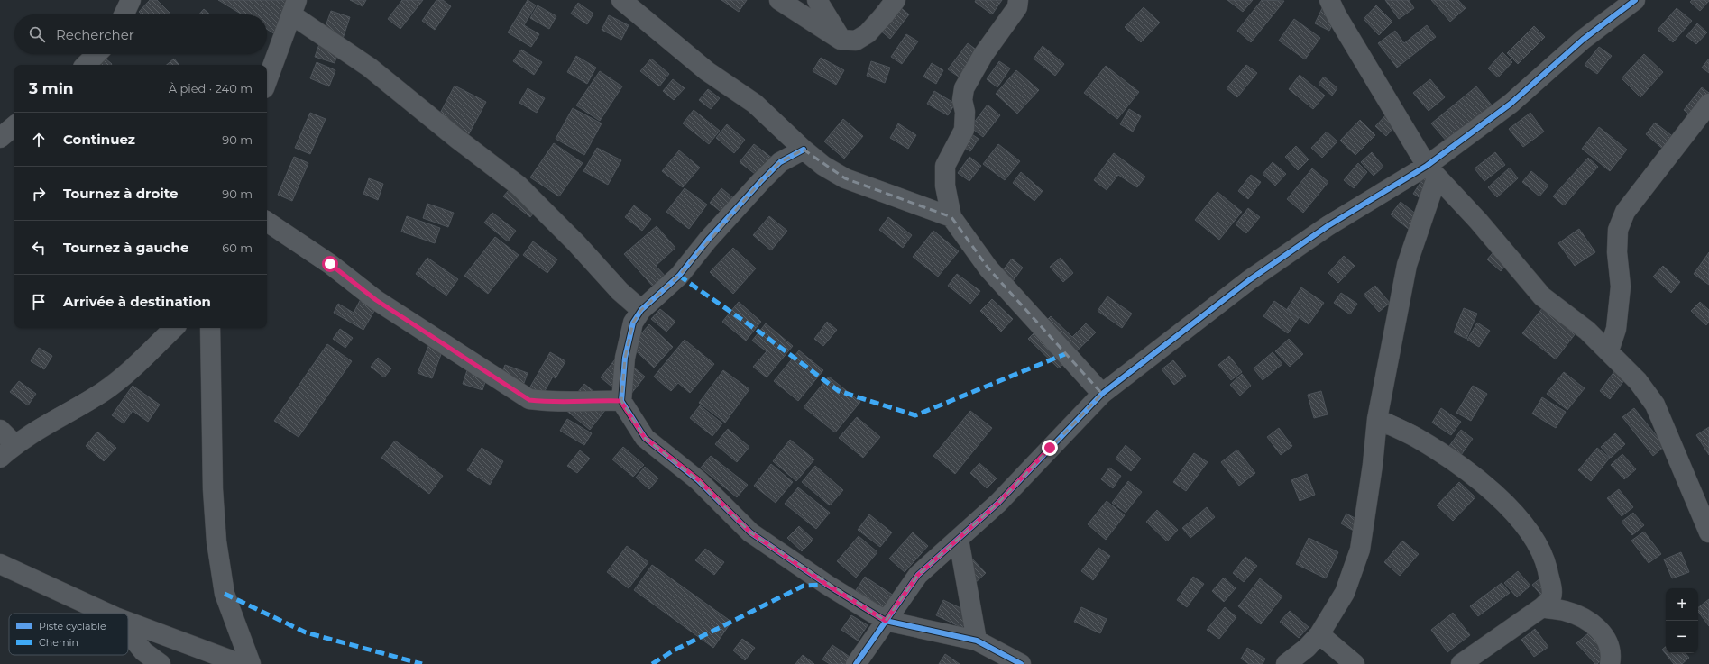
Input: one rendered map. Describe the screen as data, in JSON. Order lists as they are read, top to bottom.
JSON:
{
  "legend": ["Piste cyclable", "Chemin"],
  "page": {
    "search": "Rechercher",
    "heading": ["3 min", "À pied · 240 m"],
    "list": [
      ["Continuez", "90 m"],
      ["Tournez à droite", "90 m"],
      ["Tournez à gauche", "60 m"],
      "Arrivée à destination"
    ],
    "map_buttons": ["+", "−"]
  }
}
